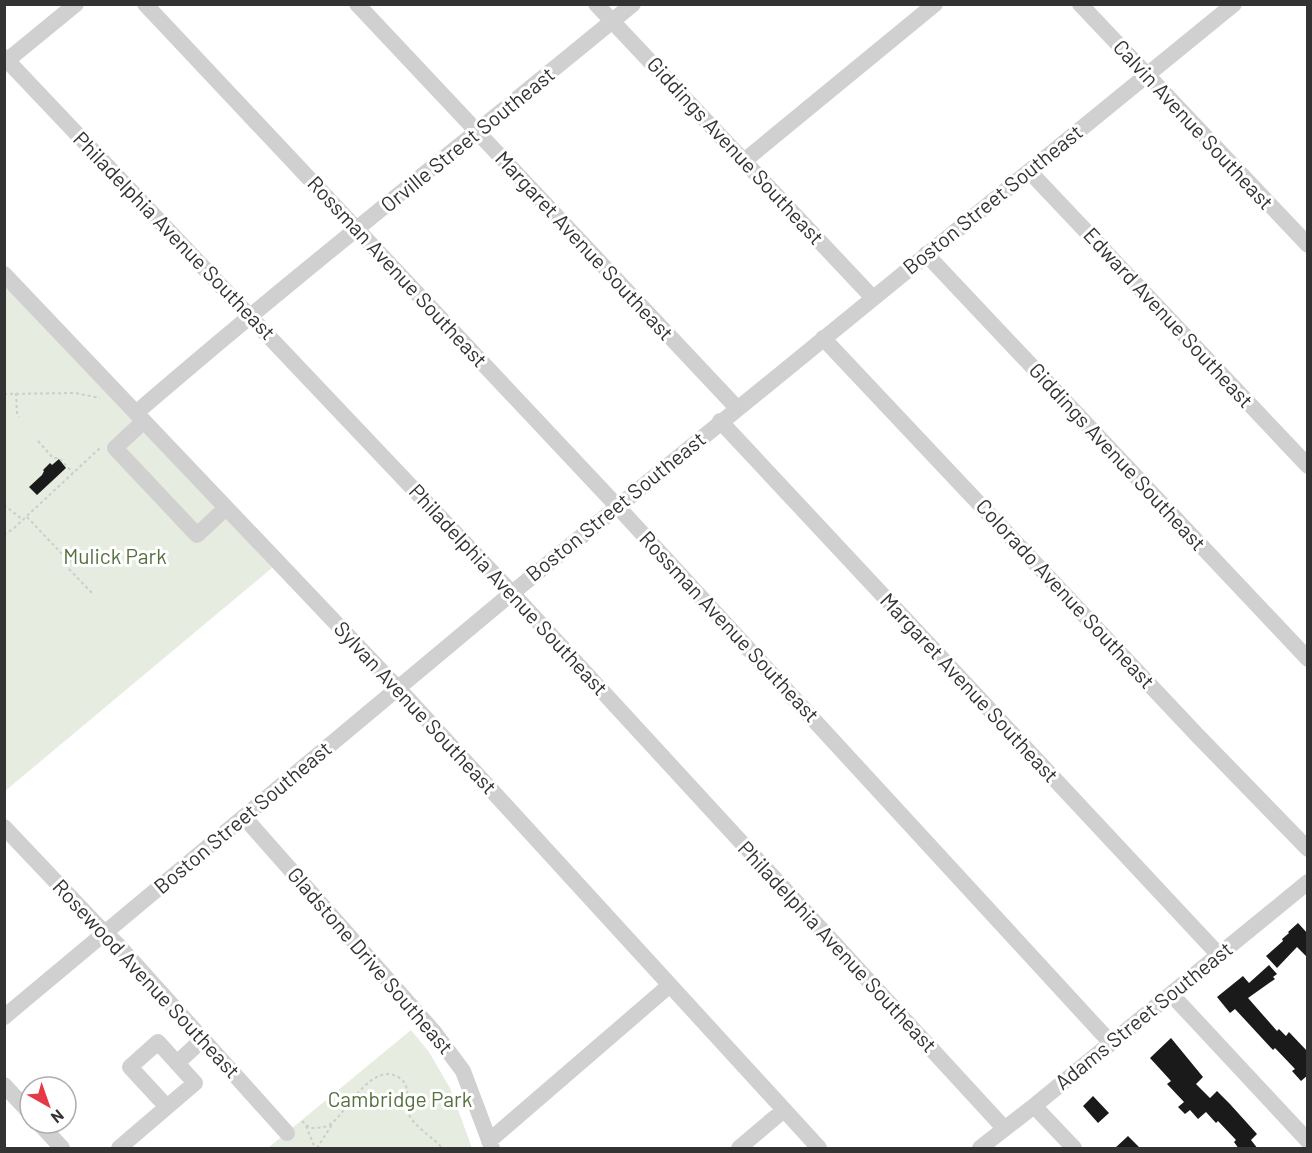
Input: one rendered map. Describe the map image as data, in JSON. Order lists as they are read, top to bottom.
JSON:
{
  "streets": {
    "street": [
      "Calvin Avenue Southeast",
      "Orville Street Southeast",
      "Giddings Avenue Southeast",
      "Boston Street Southeast",
      "Philadelphia Avenue Southeast",
      "Margaret Avenue Southeast",
      "Rossman Avenue Southeast",
      "Edward Avenue Southeast",
      "Colorado Avenue Southeast",
      "Sylvan Avenue Southeast",
      "Gladstone Drive Southeast",
      "Rosewood Avenue Southeast",
      "Adams Street Southeast"
    ]
  },
  "crossings": [
    ["Calvin Avenue Southeast", "Boston Street Southeast"],
    ["Orville Street Southeast", "Giddings Avenue Southeast"],
    ["Orville Street Southeast", "Philadelphia Avenue Southeast"],
    ["Orville Street Southeast", "Margaret Avenue Southeast"],
    ["Orville Street Southeast", "Rossman Avenue Southeast"],
    ["Orville Street Southeast", "Sylvan Avenue Southeast"],
    ["Giddings Avenue Southeast", "Boston Street Southeast"],
    ["Boston Street Southeast", "Philadelphia Avenue Southeast"],
    ["Boston Street Southeast", "Margaret Avenue Southeast"],
    ["Boston Street Southeast", "Rossman Avenue Southeast"],
    ["Boston Street Southeast", "Edward Avenue Southeast"],
    ["Boston Street Southeast", "Colorado Avenue Southeast"],
    ["Boston Street Southeast", "Sylvan Avenue Southeast"],
    ["Boston Street Southeast", "Gladstone Drive Southeast"],
    ["Boston Street Southeast", "Rosewood Avenue Southeast"],
    ["Philadelphia Avenue Southeast", "Adams Street Southeast"],
    ["Margaret Avenue Southeast", "Adams Street Southeast"],
    ["Rossman Avenue Southeast", "Adams Street Southeast"]
  ],
  "parks": ["Mulick Park", "Cambridge Park"],
  "north": "bottom right"
}
